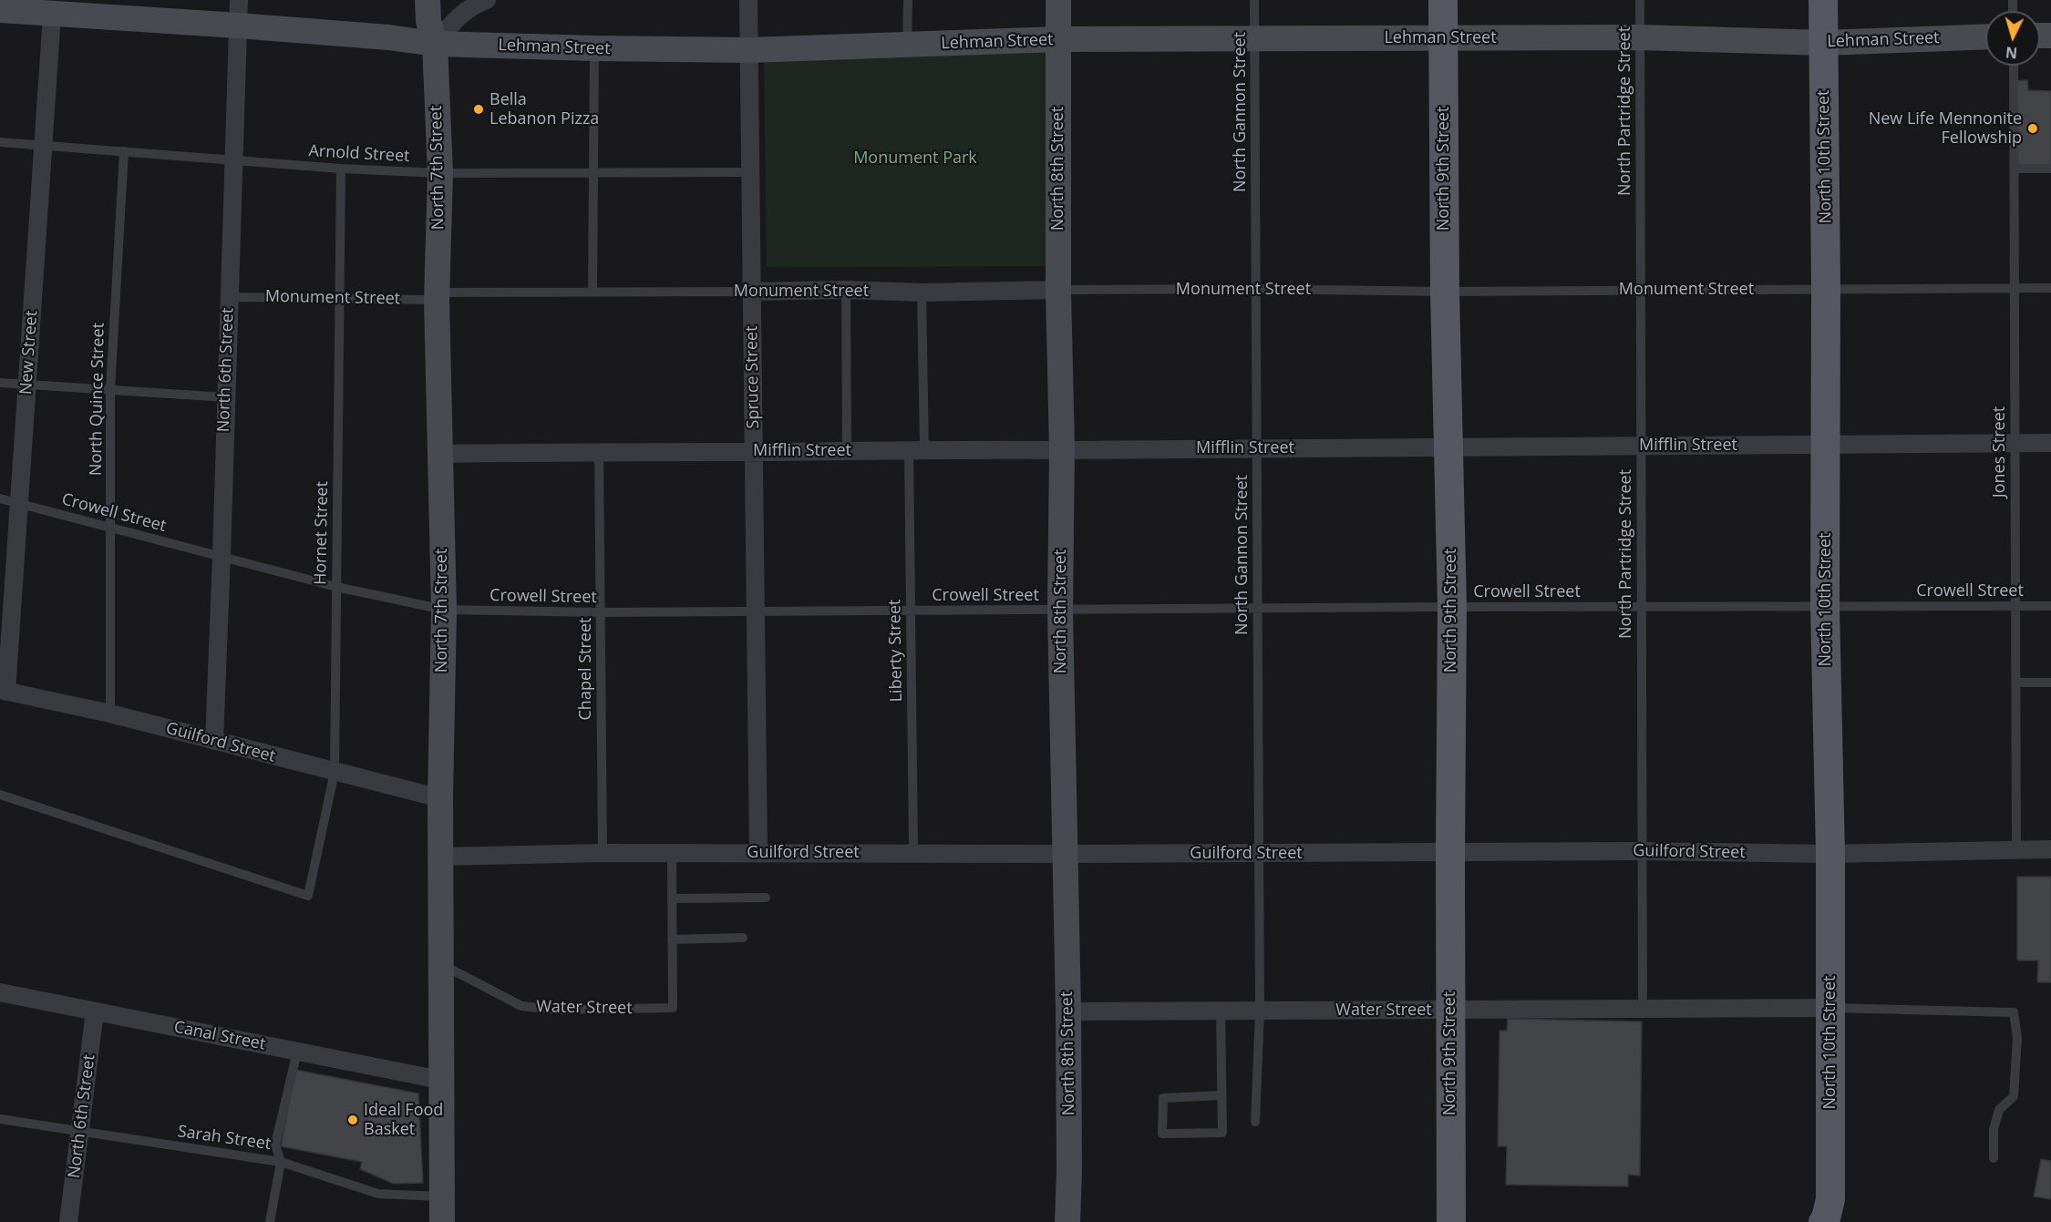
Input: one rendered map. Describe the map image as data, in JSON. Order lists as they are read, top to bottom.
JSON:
{
  "streets": {
    "main road": ["North 10th Street", "North 9th Street"],
    "street": [
      "Lehman Street",
      "North 7th Street",
      "North 8th Street",
      "Monument Street",
      "New Street",
      "North 6th Street",
      "Spruce Street",
      "Mifflin Street",
      "Guilford Street",
      "Water Street",
      "Canal Street"
    ],
    "lane": [
      "North Partridge Street",
      "North Gannon Street",
      "Arnold Street",
      "North Quince Street",
      "Jones Street",
      "Crowell Street",
      "Hornet Street",
      "Liberty Street",
      "Chapel Street",
      "Sarah Street"
    ]
  },
  "crossings": [
    ["Lehman Street", "North Partridge Street"],
    ["Lehman Street", "North Gannon Street"],
    ["Lehman Street", "North 10th Street"],
    ["Lehman Street", "North 7th Street"],
    ["Lehman Street", "North 8th Street"],
    ["Lehman Street", "North 9th Street"],
    ["Lehman Street", "New Street"],
    ["Lehman Street", "North 6th Street"],
    ["Lehman Street", "Spruce Street"],
    ["North Partridge Street", "Monument Street"],
    ["North Partridge Street", "Mifflin Street"],
    ["North Partridge Street", "Crowell Street"],
    ["North Partridge Street", "Guilford Street"],
    ["North Partridge Street", "Water Street"],
    ["North Gannon Street", "Monument Street"],
    ["North Gannon Street", "Mifflin Street"],
    ["North Gannon Street", "Crowell Street"],
    ["North Gannon Street", "Guilford Street"],
    ["North Gannon Street", "Water Street"],
    ["Arnold Street", "North 7th Street"],
    ["Arnold Street", "New Street"],
    ["Arnold Street", "North 6th Street"],
    ["Arnold Street", "Spruce Street"],
    ["Arnold Street", "North Quince Street"],
    ["Arnold Street", "Hornet Street"],
    ["North 10th Street", "Monument Street"],
    ["North 10th Street", "Mifflin Street"],
    ["North 10th Street", "Crowell Street"],
    ["North 10th Street", "Guilford Street"],
    ["North 10th Street", "Water Street"],
    ["North 7th Street", "Monument Street"],
    ["North 7th Street", "Mifflin Street"],
    ["North 7th Street", "Crowell Street"],
    ["North 7th Street", "Guilford Street"],
    ["North 7th Street", "Water Street"],
    ["North 7th Street", "Canal Street"],
    ["North 7th Street", "Sarah Street"],
    ["North 8th Street", "Monument Street"],
    ["North 8th Street", "Mifflin Street"],
    ["North 8th Street", "Crowell Street"],
    ["North 8th Street", "Guilford Street"],
    ["North 8th Street", "Water Street"],
    ["North 9th Street", "Monument Street"],
    ["North 9th Street", "Mifflin Street"],
    ["North 9th Street", "Crowell Street"],
    ["North 9th Street", "Guilford Street"],
    ["North 9th Street", "Water Street"],
    ["Monument Street", "North 6th Street"],
    ["Monument Street", "Spruce Street"],
    ["Monument Street", "Jones Street"],
    ["Monument Street", "Hornet Street"],
    ["Monument Street", "Liberty Street"],
    ["New Street", "Crowell Street"],
    ["New Street", "Guilford Street"],
    ["North 6th Street", "Crowell Street"],
    ["North 6th Street", "Guilford Street"],
    ["North 6th Street", "Canal Street"],
    ["North 6th Street", "Sarah Street"],
    ["Spruce Street", "Mifflin Street"],
    ["Spruce Street", "Crowell Street"],
    ["Spruce Street", "Guilford Street"],
    ["North Quince Street", "Crowell Street"],
    ["North Quince Street", "Guilford Street"],
    ["Mifflin Street", "Jones Street"],
    ["Mifflin Street", "Liberty Street"],
    ["Mifflin Street", "Chapel Street"],
    ["Jones Street", "Crowell Street"],
    ["Jones Street", "Guilford Street"],
    ["Crowell Street", "Hornet Street"],
    ["Crowell Street", "Liberty Street"],
    ["Crowell Street", "Chapel Street"],
    ["Hornet Street", "Guilford Street"],
    ["Liberty Street", "Guilford Street"],
    ["Chapel Street", "Guilford Street"]
  ],
  "parks": ["Monument Park"],
  "places": ["Bella Lebanon Pizza", "New Life Mennonite Fellowship", "Ideal Food Basket"],
  "north": "bottom"
}
